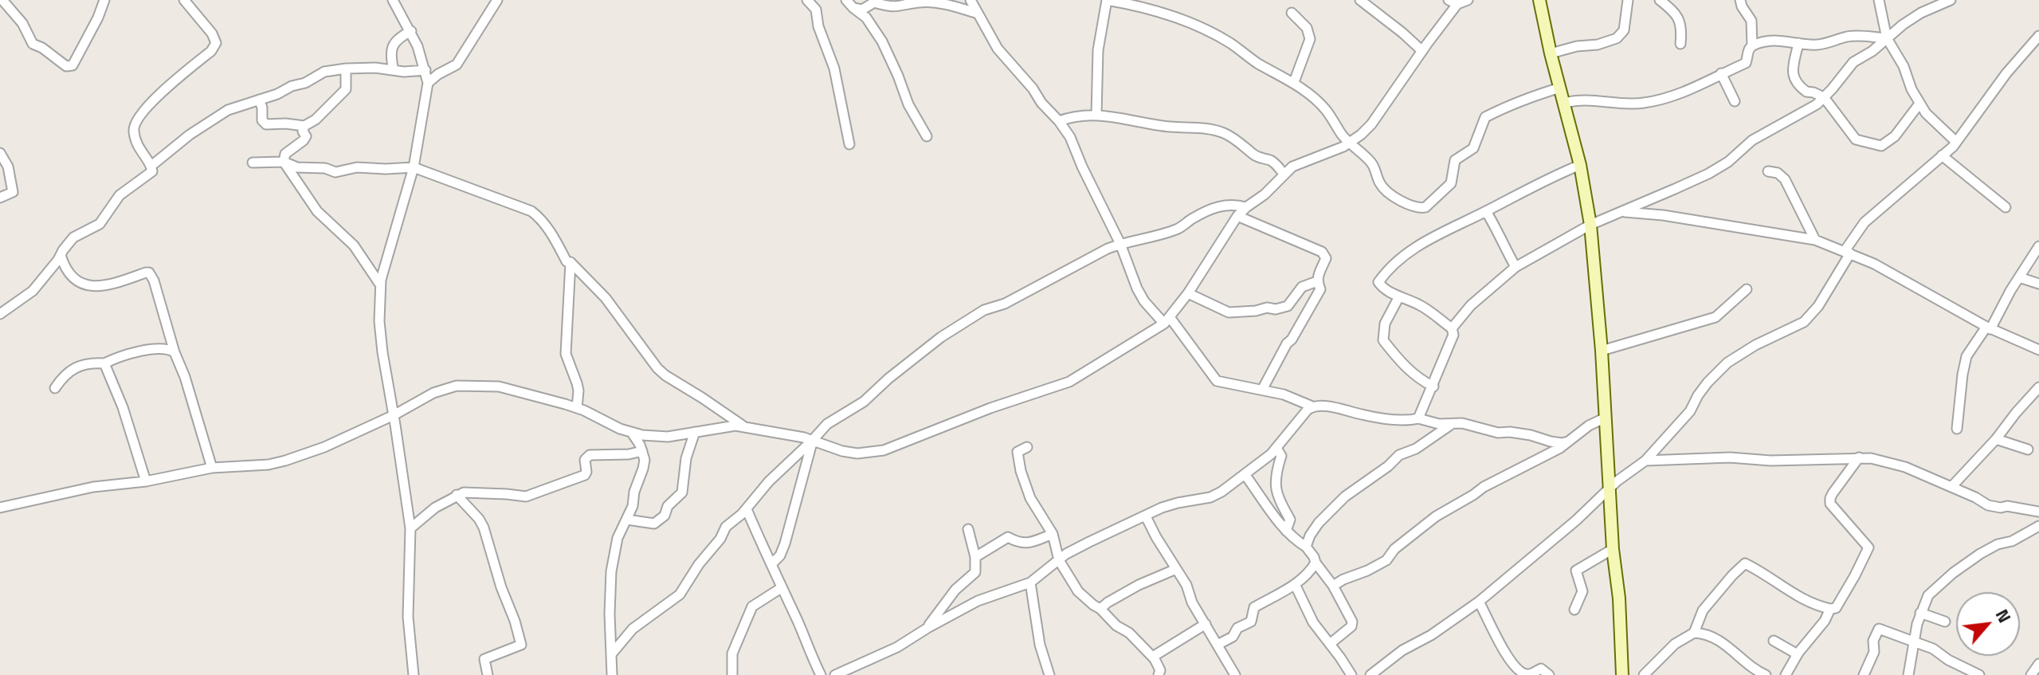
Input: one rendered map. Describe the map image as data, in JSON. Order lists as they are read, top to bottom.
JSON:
{
  "north": "top right"
}
